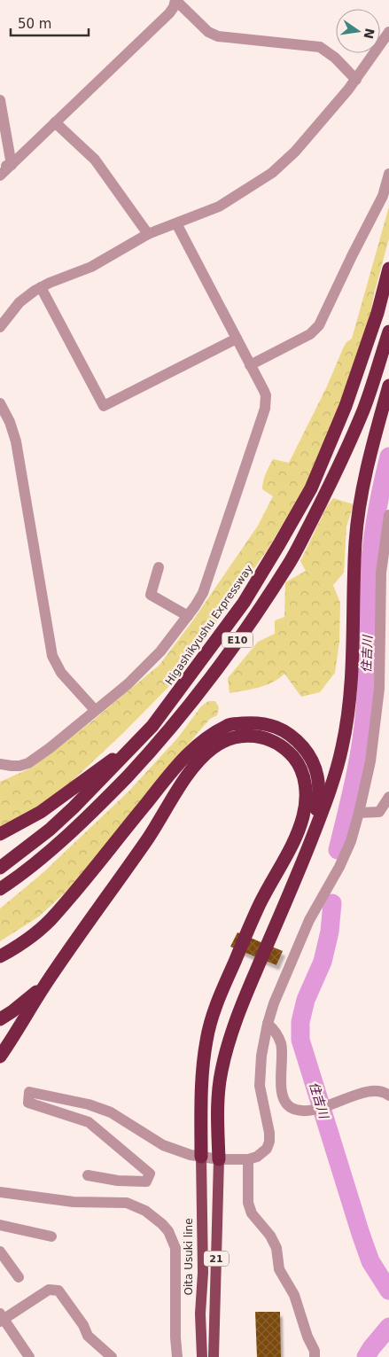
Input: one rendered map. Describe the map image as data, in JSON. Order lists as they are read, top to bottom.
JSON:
{
  "streets": {
    "highway": ["Higashikyushu Expressway", "E10"],
    "main road": ["Oita Usuki line", "21"]
  },
  "water": ["住吉川"],
  "scale_bar": "50 m",
  "north": "right"
}
